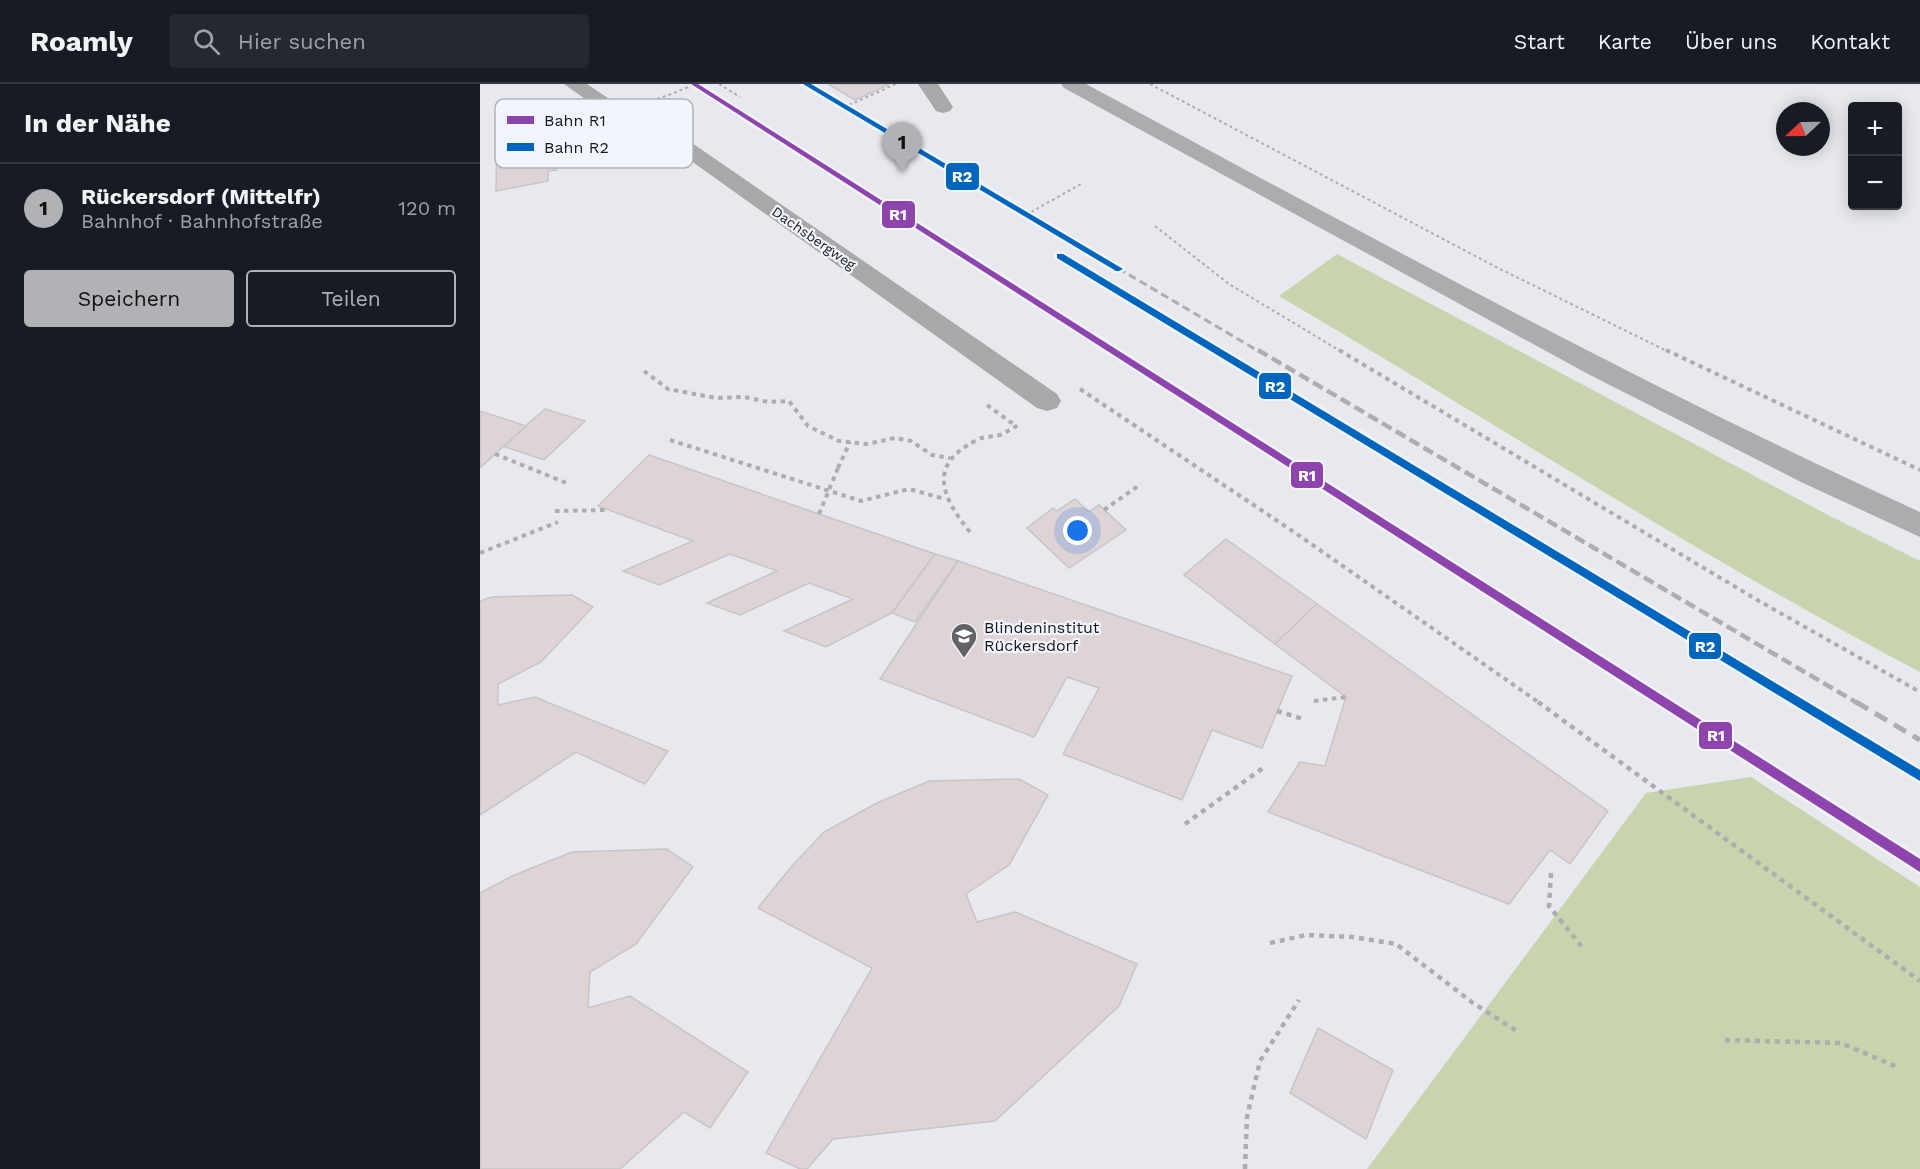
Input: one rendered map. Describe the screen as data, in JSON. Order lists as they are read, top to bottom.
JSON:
{
  "streets": {
    "street": ["Dachsbergweg"]
  },
  "places": {
    "school or university": ["Blindeninstitut Rückersdorf"]
  },
  "lines": ["rail line R1", "rail line R2"],
  "legend": ["Bahn R1", "Bahn R2"],
  "north": "left",
  "page": {
    "header": "Roamly",
    "search": "Hier suchen",
    "nav": [
      "Start",
      "Karte",
      "Über uns",
      "Kontakt"
    ],
    "heading": "In der Nähe",
    "map_buttons": ["+", "−"],
    "pins": "1",
    "list": [
      {
        "mark": "1",
        "name": "Rückersdorf (Mittelfr)",
        "note": "Bahnhof · Bahnhofstraße",
        "value": "120 m"
      }
    ],
    "buttons": ["Speichern", "Teilen"]
  }
}
